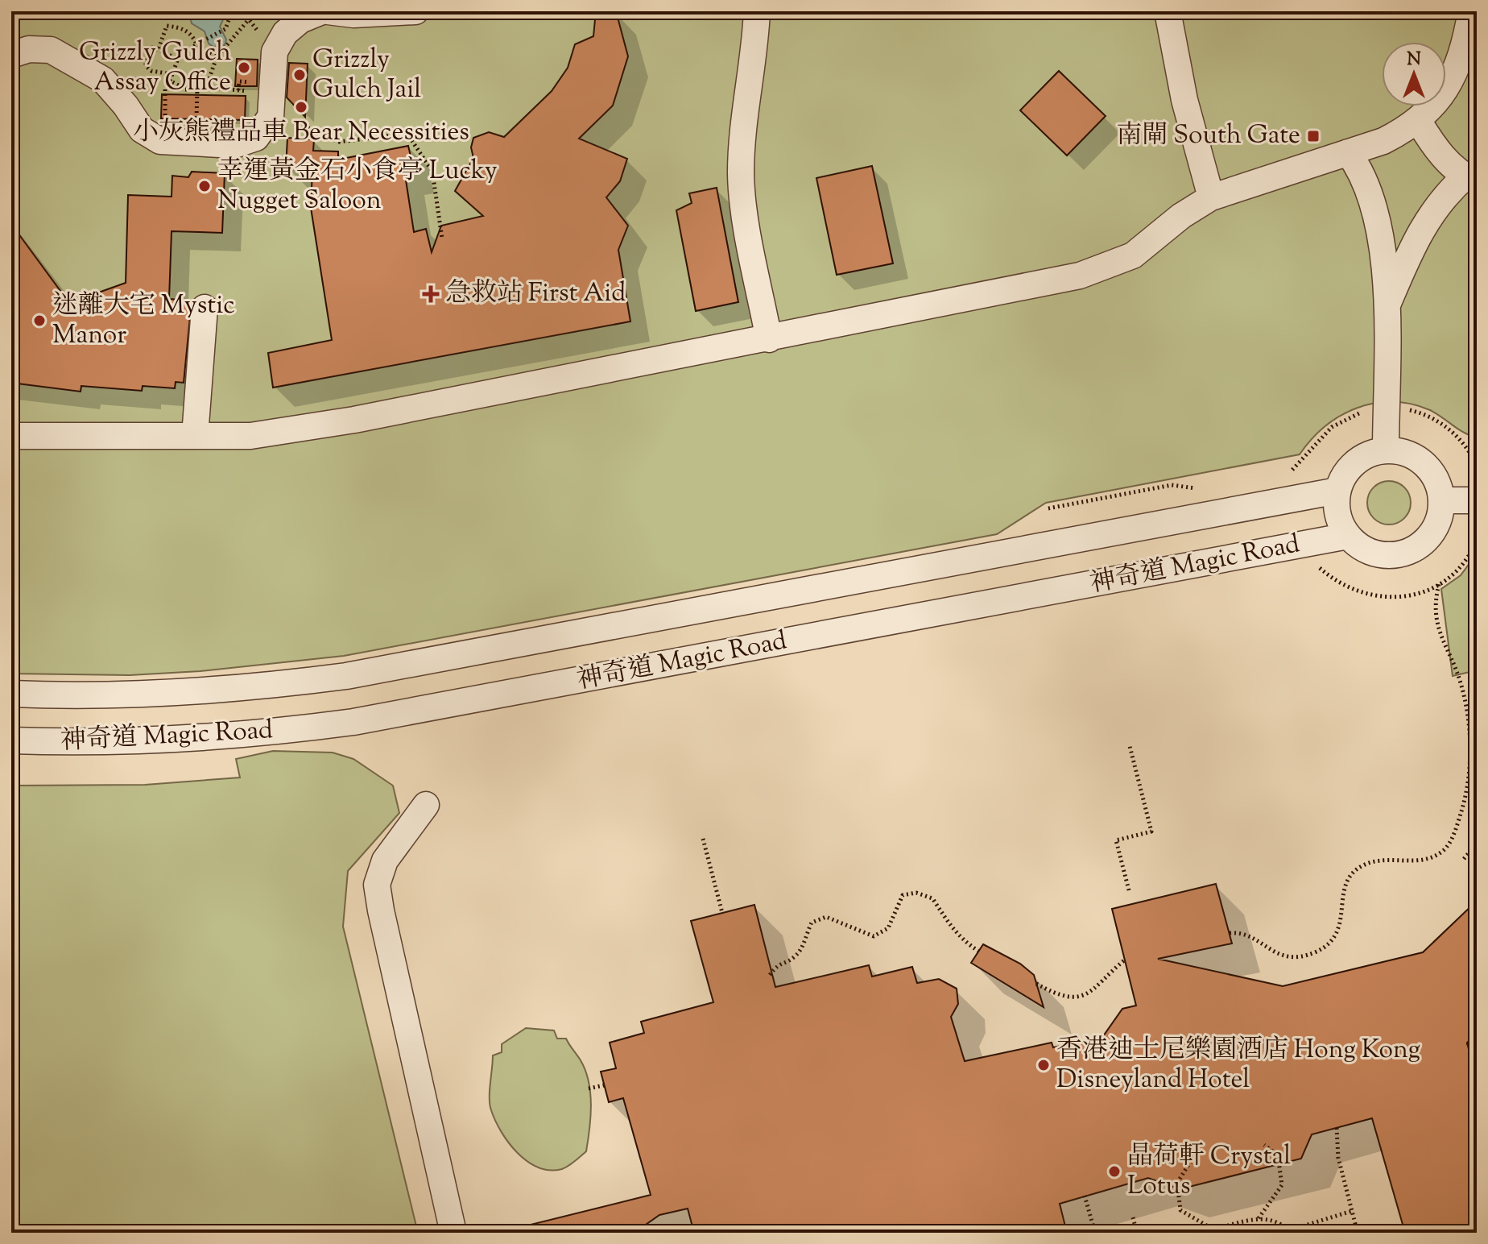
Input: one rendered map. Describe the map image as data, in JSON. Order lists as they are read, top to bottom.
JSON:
{
  "streets": {
    "street": ["神奇道 Magic Road"]
  },
  "places": {
    "other": [
      "Grizzly Gulch Assay Office",
      "Grizzly Gulch Jail",
      "小灰熊禮品車 Bear Necessities",
      "幸運黃金石小食亭 Lucky Nugget Saloon",
      "迷離大宅 Mystic Manor",
      "香港迪士尼樂園酒店 Hong Kong Disneyland Hotel",
      "晶荷軒 Crystal Lotus"
    ],
    "transit": ["南閘 South Gate"],
    "health": ["急救站 First Aid"]
  },
  "north": "top"
}
